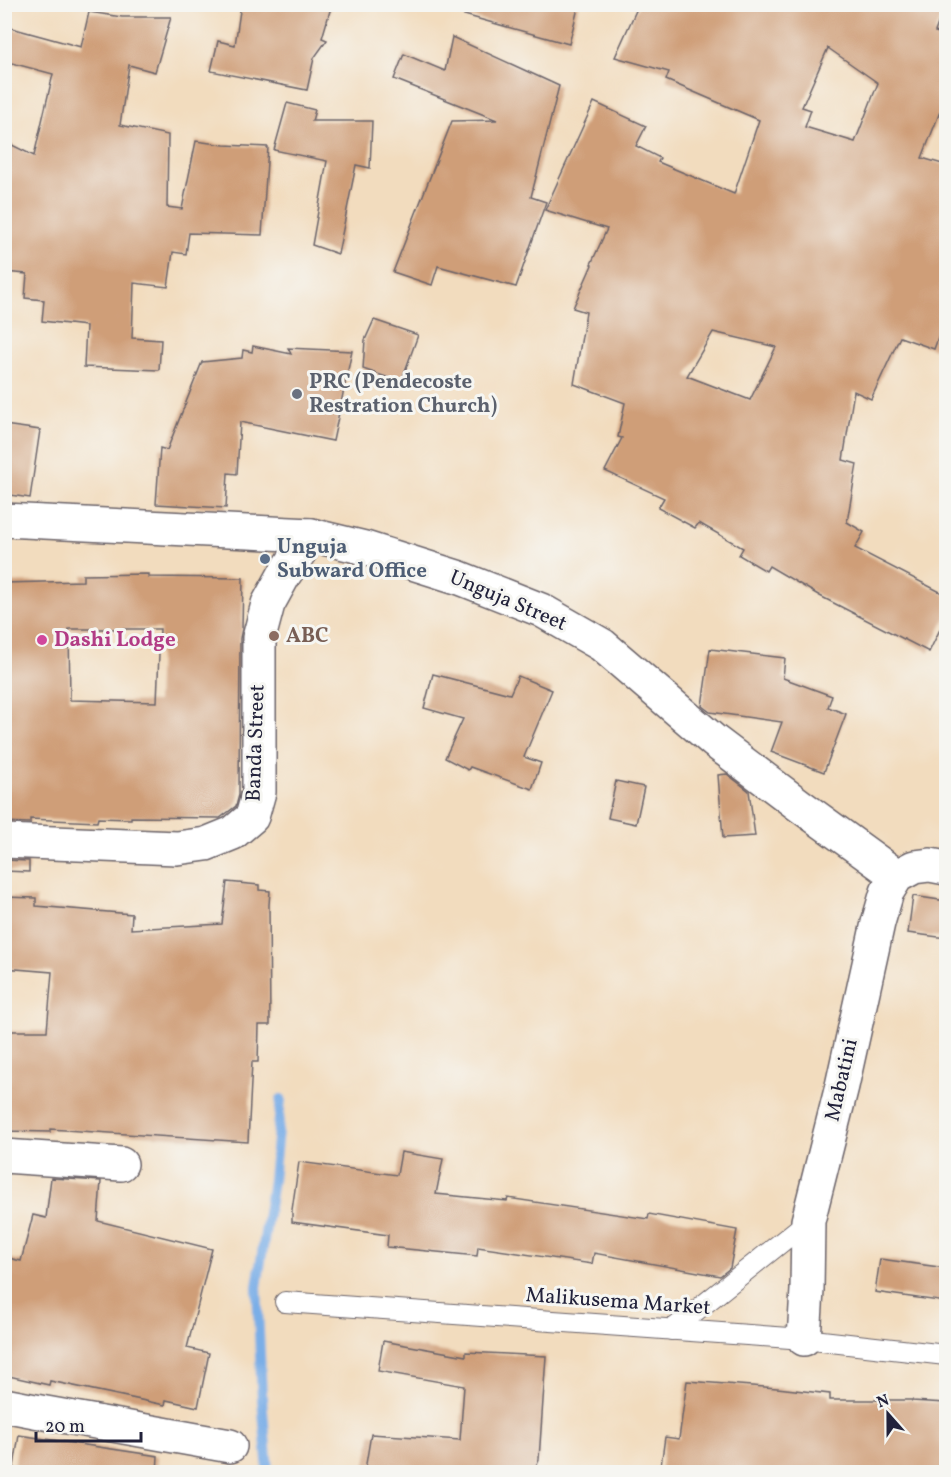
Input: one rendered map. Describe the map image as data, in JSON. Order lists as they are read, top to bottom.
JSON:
{
  "streets": {
    "street": ["Unguja Street", "Banda Street", "Mabatini"],
    "lane": ["Malikusema Market"]
  },
  "crossings": [
    ["Unguja Street", "Banda Street"],
    ["Unguja Street", "Mabatini"],
    ["Mabatini", "Malikusema Market"]
  ],
  "places": [
    "PRC (Pendecoste Restration Church)",
    "Unguja Subward Office",
    "ABC",
    "Dashi Lodge"
  ],
  "scale_bar": "20 m",
  "north": "top"
}
